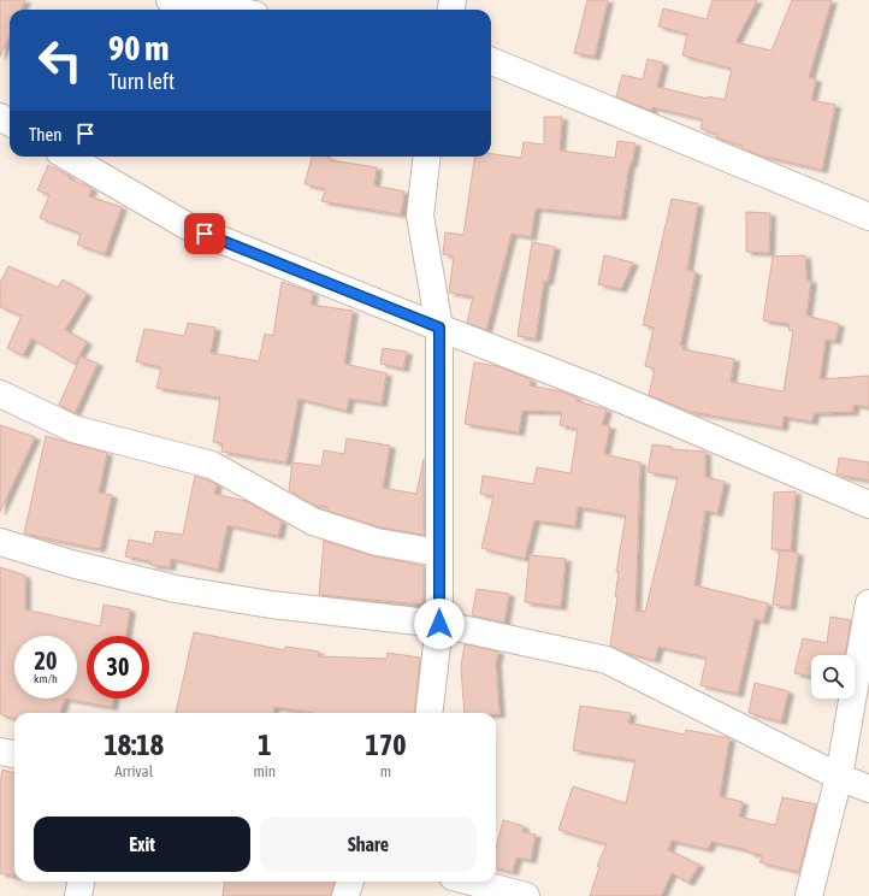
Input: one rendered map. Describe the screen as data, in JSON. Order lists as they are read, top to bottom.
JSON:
{
  "page": {
    "turn": ["90 m", "Turn left"],
    "then": "Then",
    "speed": "20 km/h",
    "limit": "30",
    "eta": [
      "18:18",
      "Arrival",
      "1",
      "min",
      "170",
      "m"
    ],
    "buttons": ["Exit", "Share"]
  }
}
